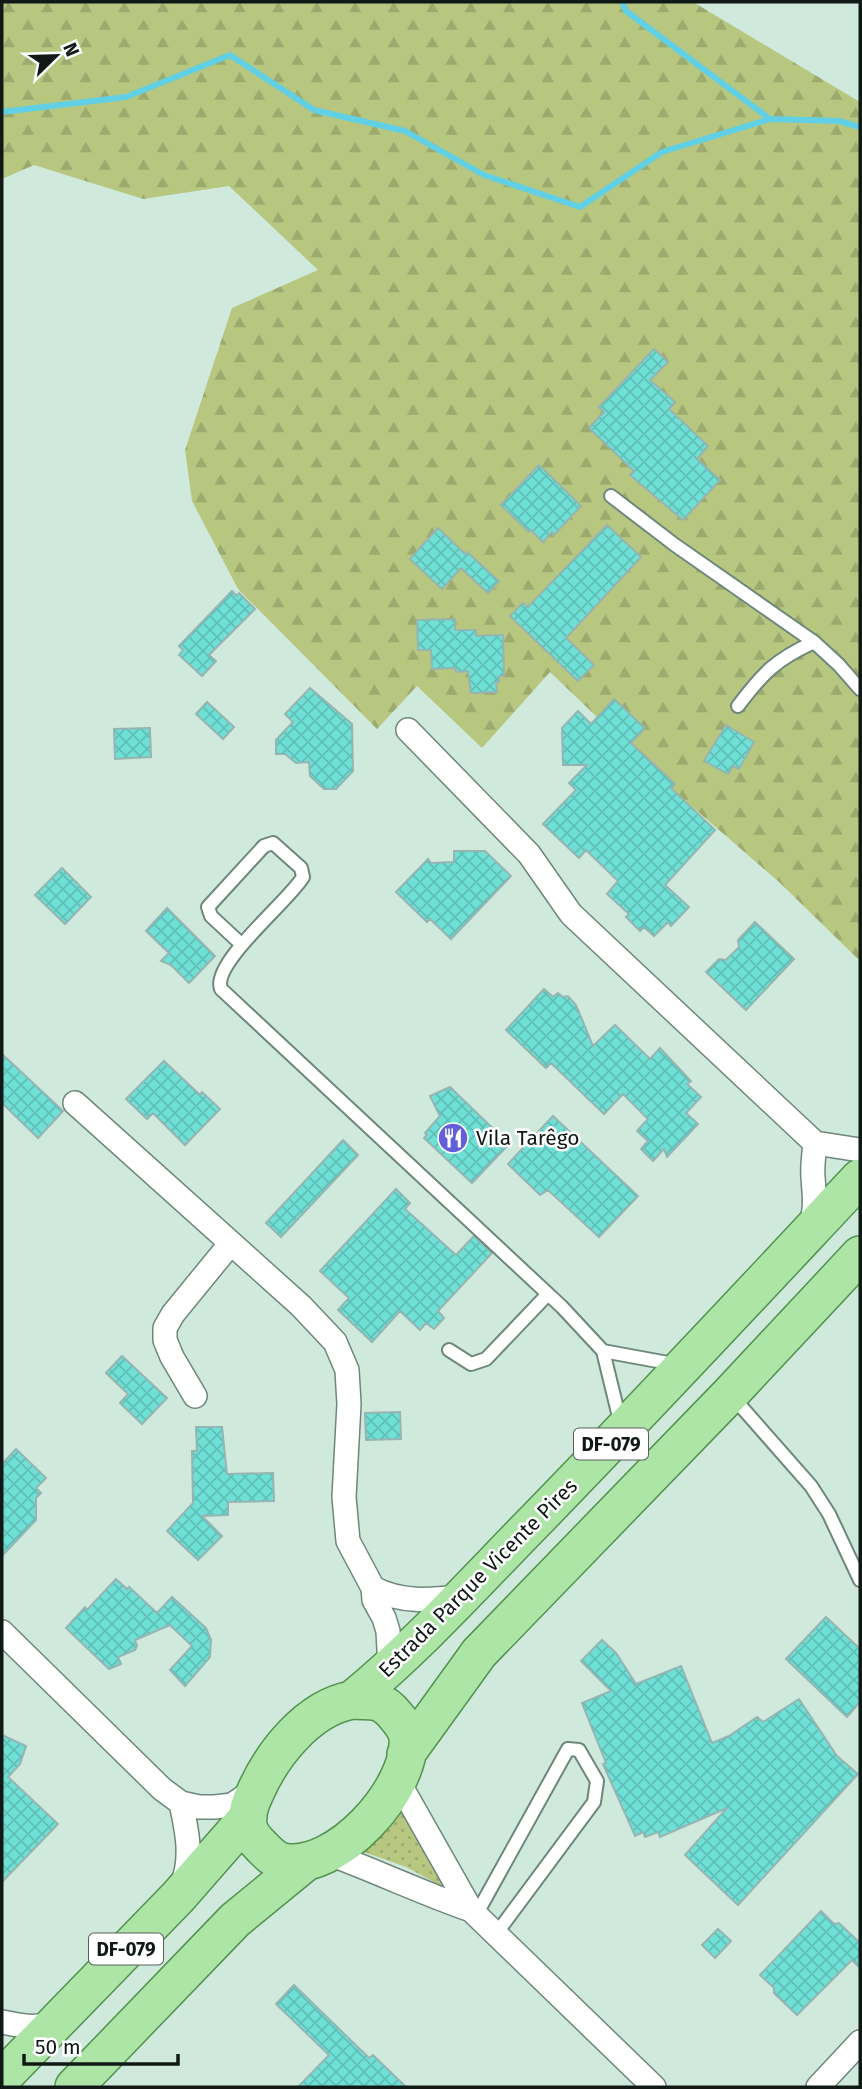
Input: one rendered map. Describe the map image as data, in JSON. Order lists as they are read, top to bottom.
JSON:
{
  "streets": {
    "main road": ["DF-079", "Estrada Parque Vicente Pires"]
  },
  "crossings": [
    ["DF-079", "Estrada Parque Vicente Pires"]
  ],
  "places": {
    "restaurant": ["Vila Tarêgo"]
  },
  "scale_bar": "50 m",
  "north": "top right"
}
